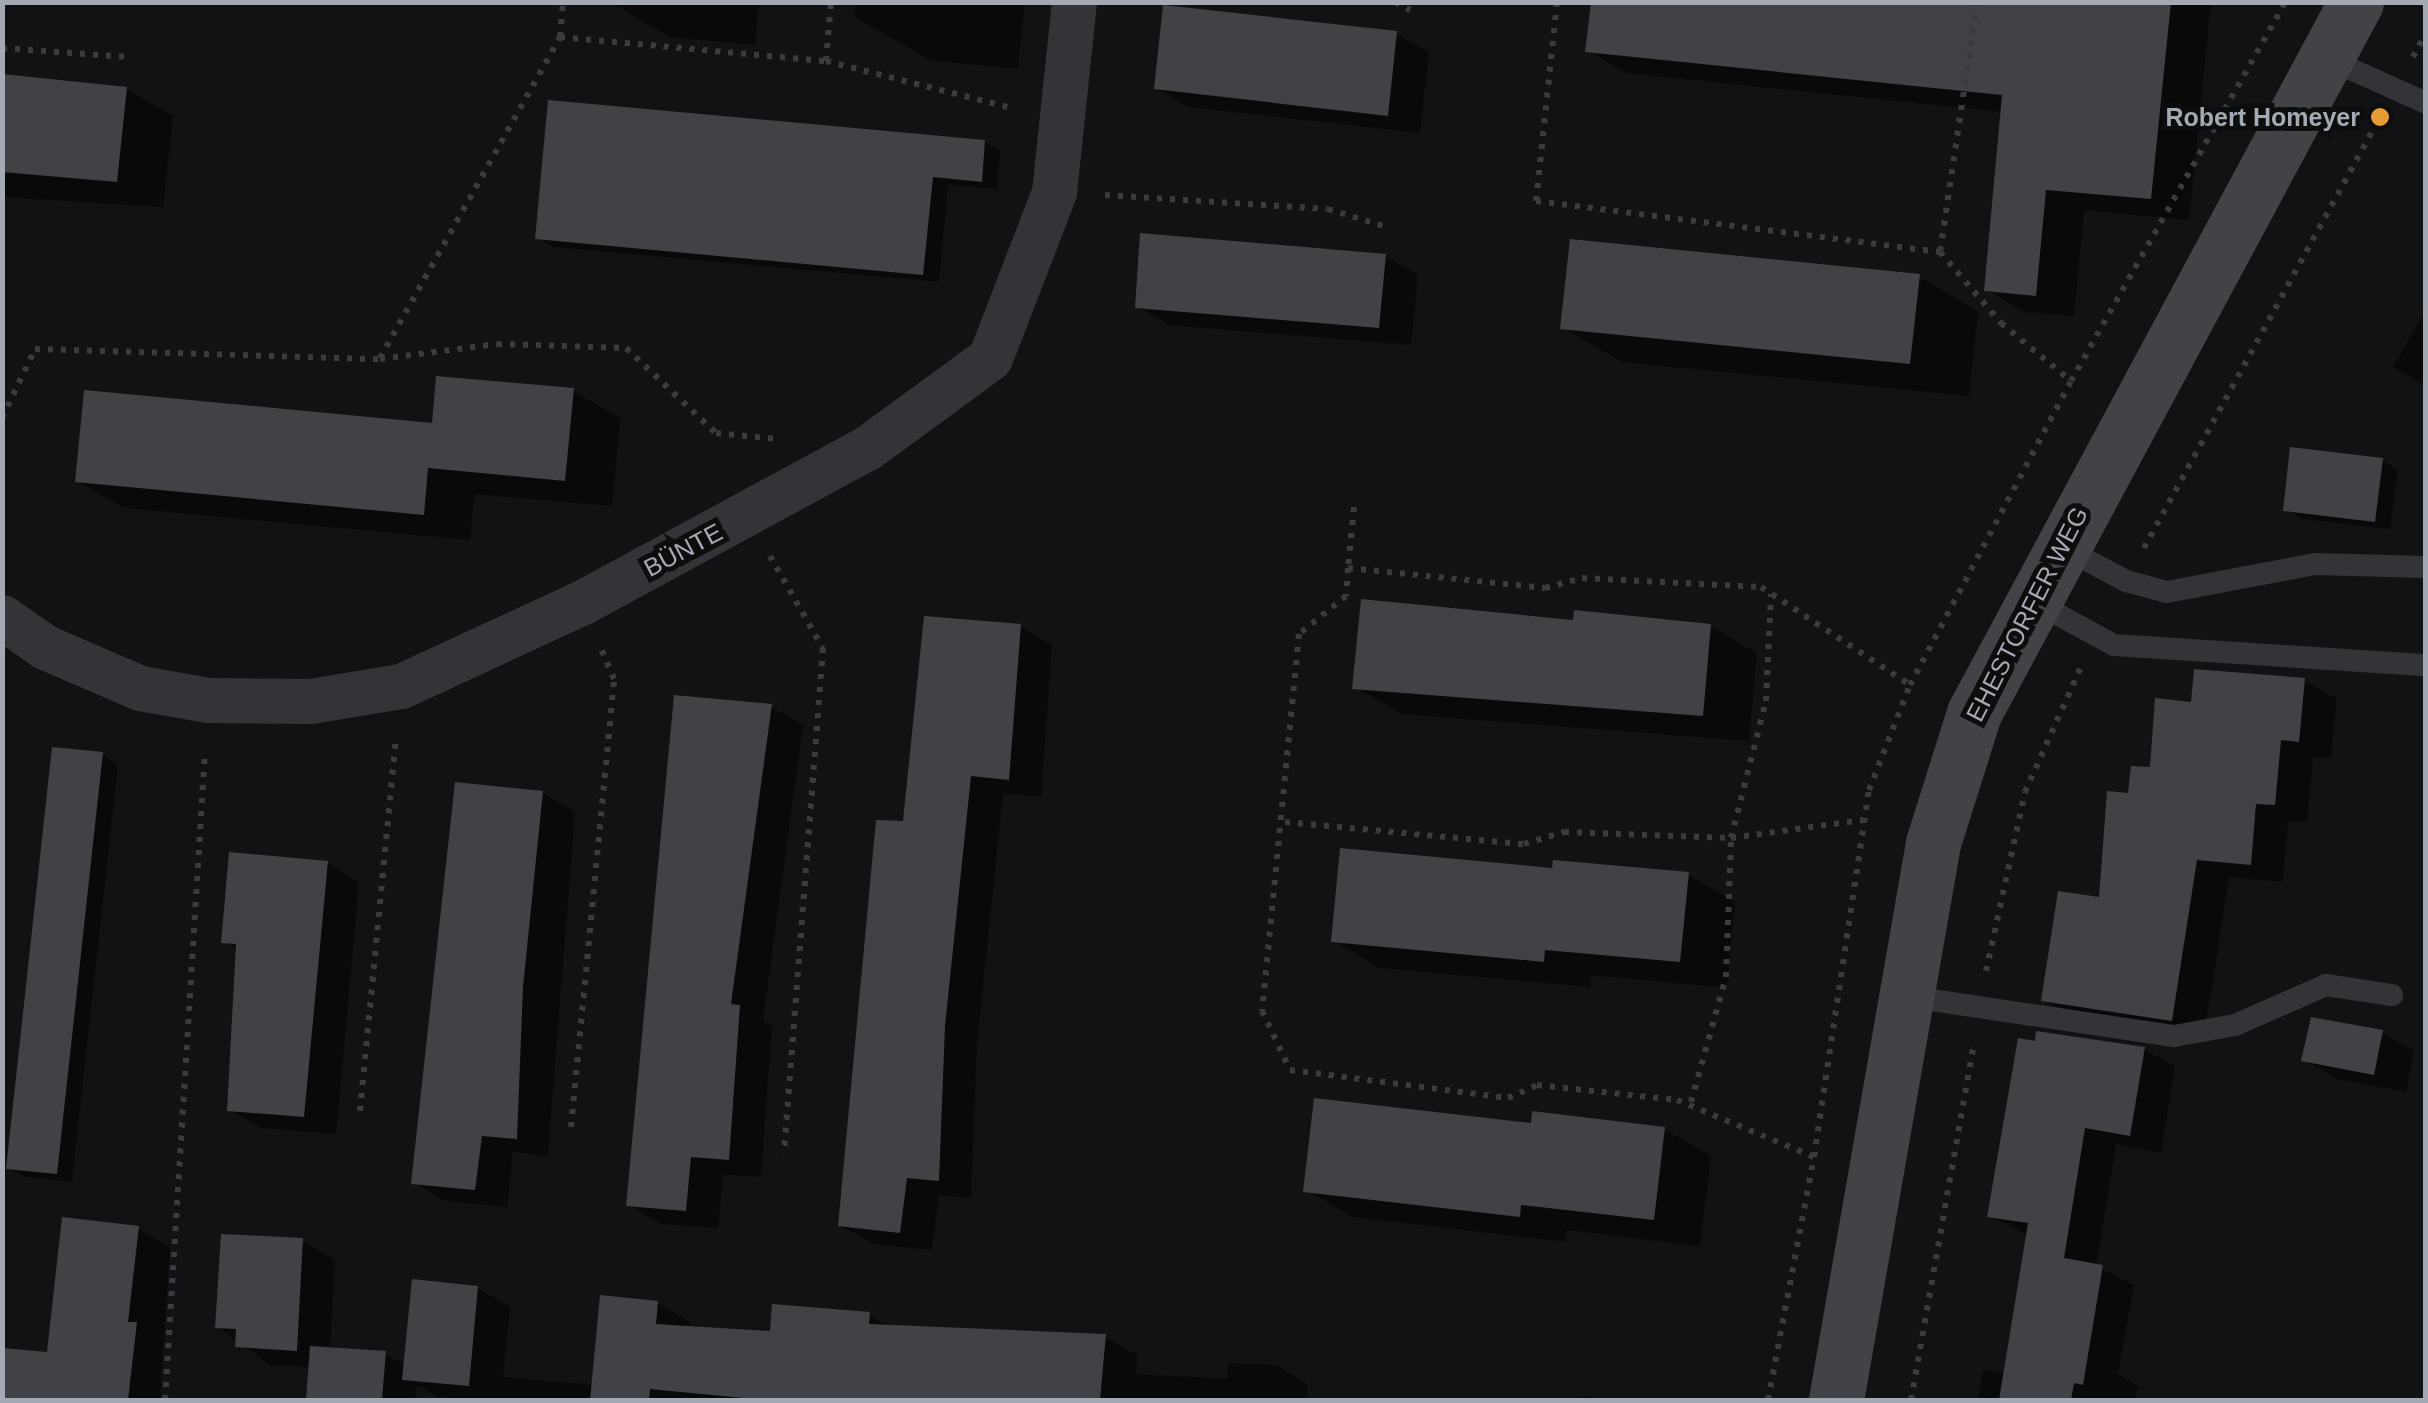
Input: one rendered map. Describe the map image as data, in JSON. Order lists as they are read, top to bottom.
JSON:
{
  "streets": {
    "main road": ["EHESTORFER WEG"],
    "street": ["BÜNTE"]
  },
  "places": ["Robert Homeyer"]
}
